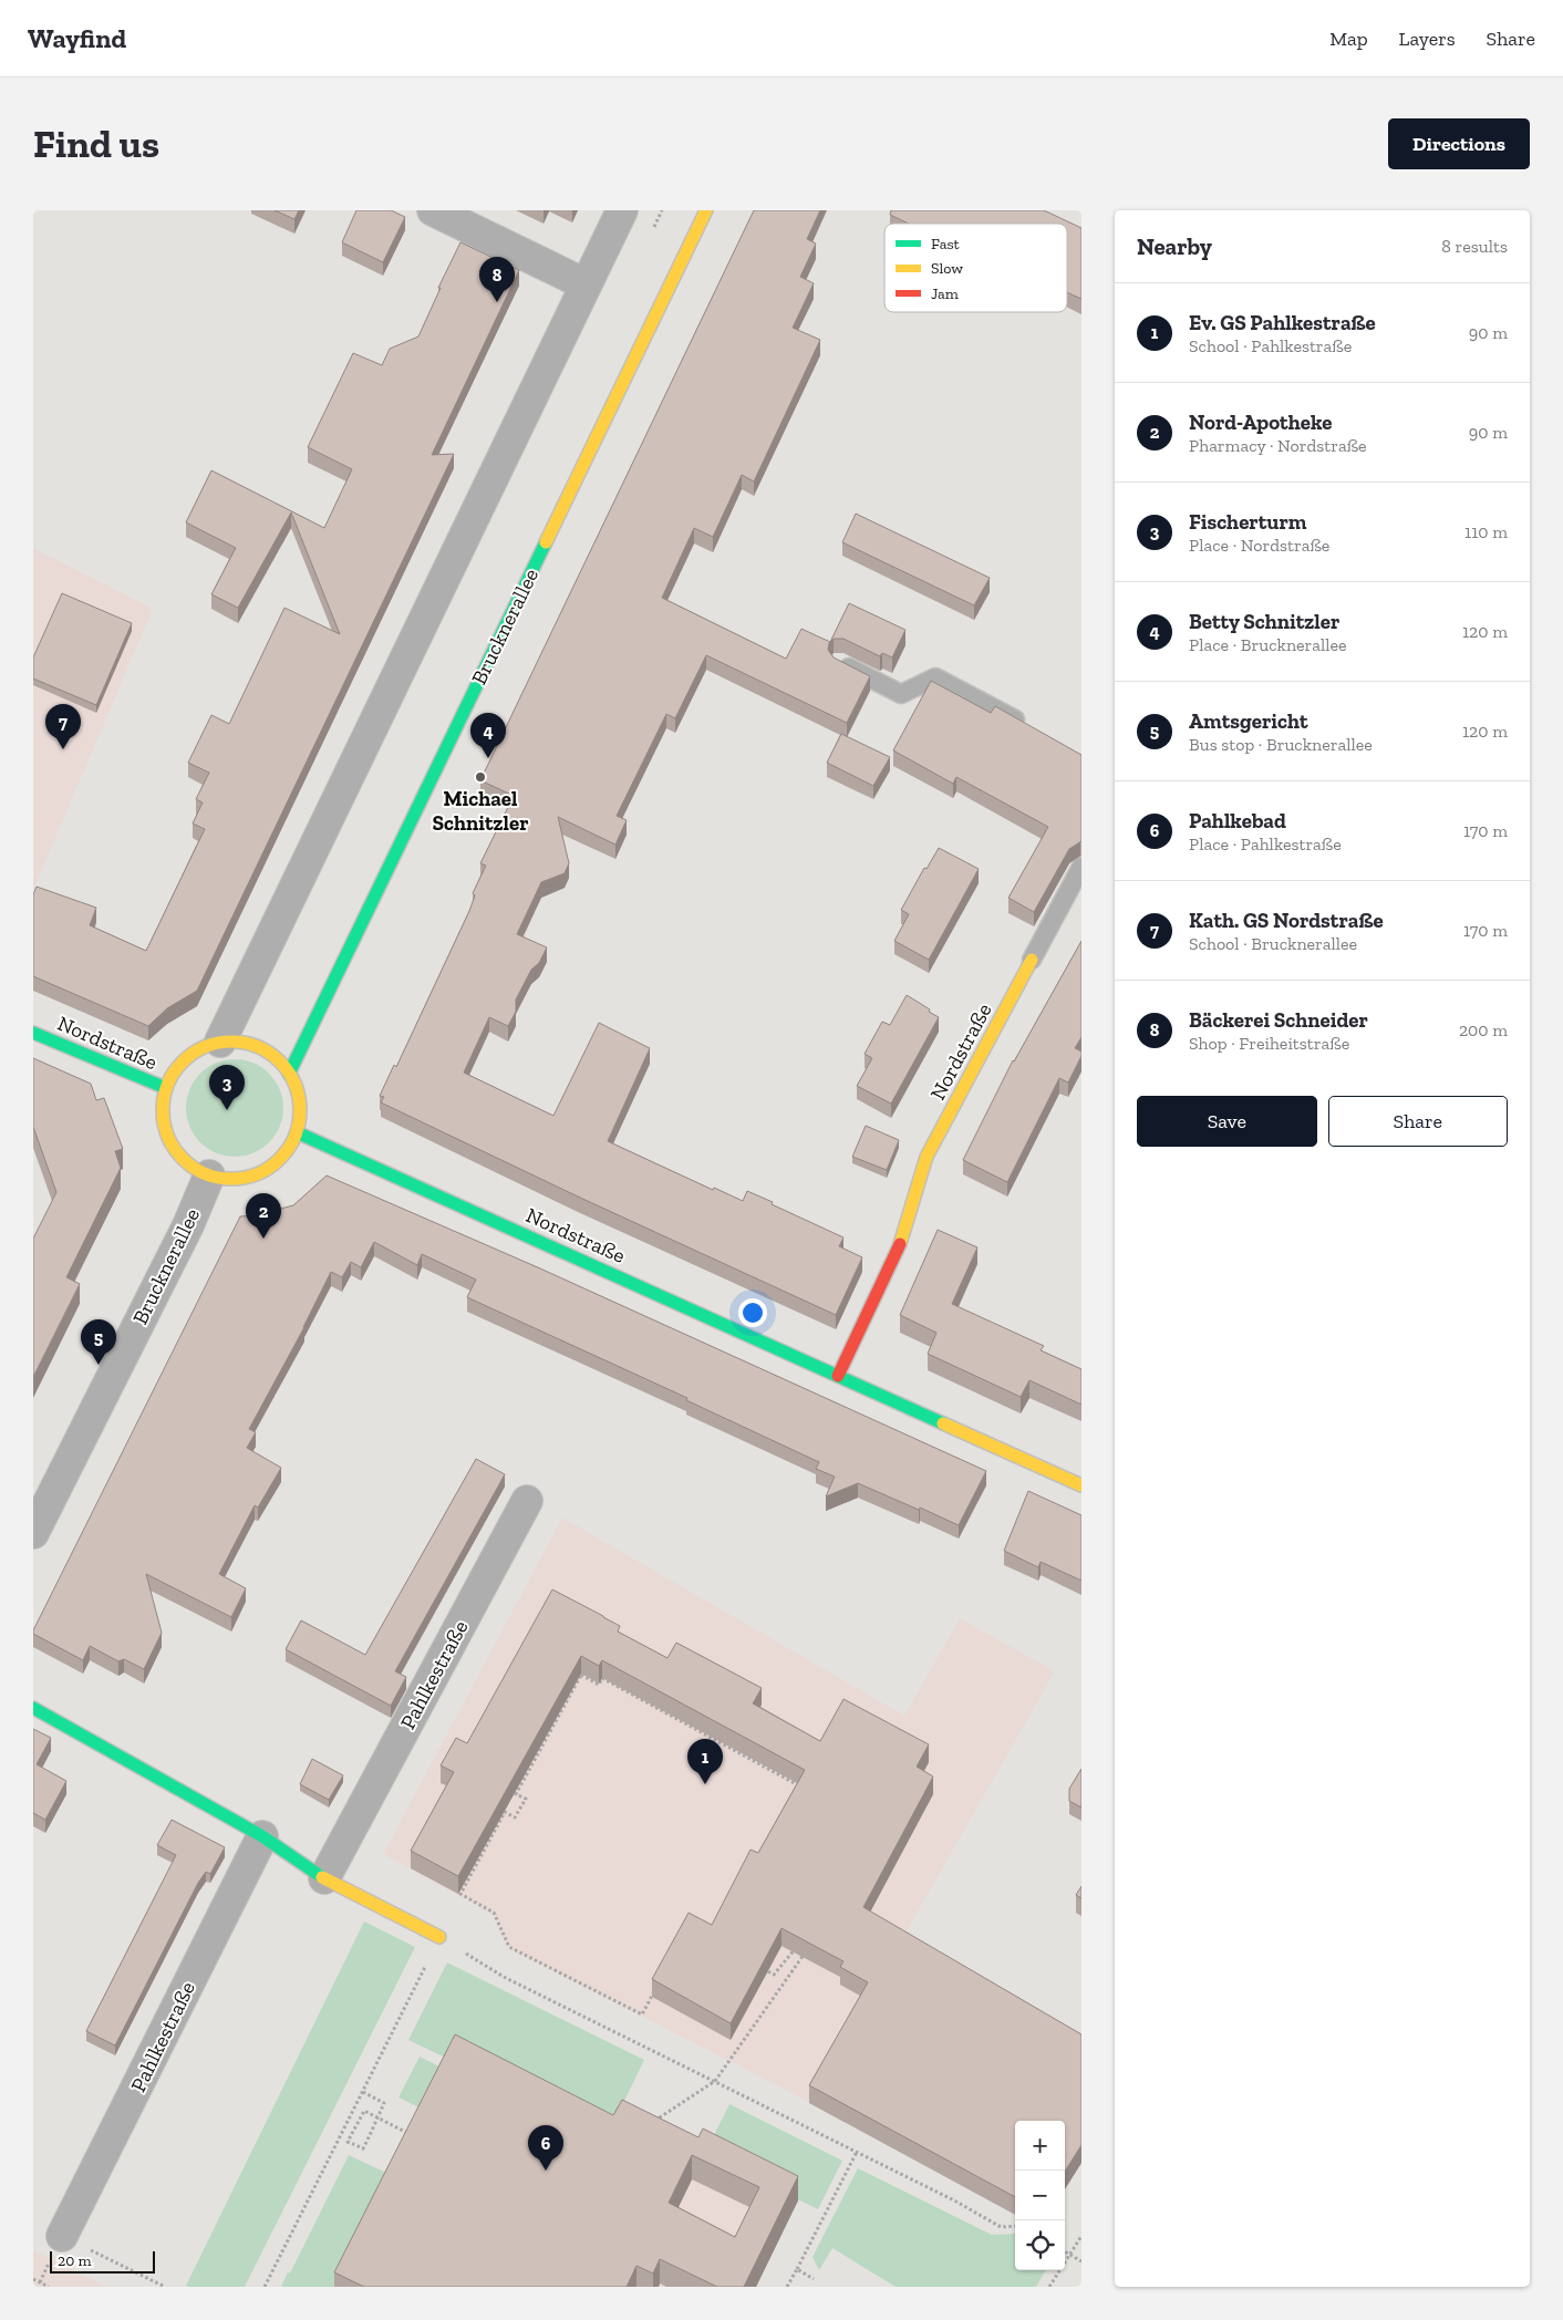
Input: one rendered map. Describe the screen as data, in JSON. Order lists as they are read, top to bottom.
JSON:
{
  "streets": {
    "street": ["Brucknerallee", "Nordstraße", "Pahlkestraße"]
  },
  "crossings": [
    ["Brucknerallee", "Nordstraße"]
  ],
  "places": ["Michael Schnitzler"],
  "legend": ["Fast", "Slow", "Jam"],
  "scale_bar": "20 m",
  "page": {
    "header": "Wayfind",
    "nav": ["Map", "Layers", "Share"],
    "buttons": [
      "Directions",
      ["Save", "Share"]
    ],
    "title": "Find us",
    "heading": ["Nearby", "8 results"],
    "pins": [
      "8",
      "7",
      "4",
      "3",
      "2",
      "5",
      "1",
      "6"
    ],
    "list": [
      {
        "mark": "1",
        "name": "Ev. GS Pahlkestraße",
        "note": "School · Pahlkestraße",
        "value": "90 m"
      },
      {
        "mark": "2",
        "name": "Nord-Apotheke",
        "note": "Pharmacy · Nordstraße",
        "value": "90 m"
      },
      {
        "mark": "3",
        "name": "Fischerturm",
        "note": "Place · Nordstraße",
        "value": "110 m"
      },
      {
        "mark": "4",
        "name": "Betty Schnitzler",
        "note": "Place · Brucknerallee",
        "value": "120 m"
      },
      {
        "mark": "5",
        "name": "Amtsgericht",
        "note": "Bus stop · Brucknerallee",
        "value": "120 m"
      },
      {
        "mark": "6",
        "name": "Pahlkebad",
        "note": "Place · Pahlkestraße",
        "value": "170 m"
      },
      {
        "mark": "7",
        "name": "Kath. GS Nordstraße",
        "note": "School · Brucknerallee",
        "value": "170 m"
      },
      {
        "mark": "8",
        "name": "Bäckerei Schneider",
        "note": "Shop · Freiheitstraße",
        "value": "200 m"
      }
    ],
    "map_buttons": ["+", "−"],
    "scale": "20 m"
  }
}
